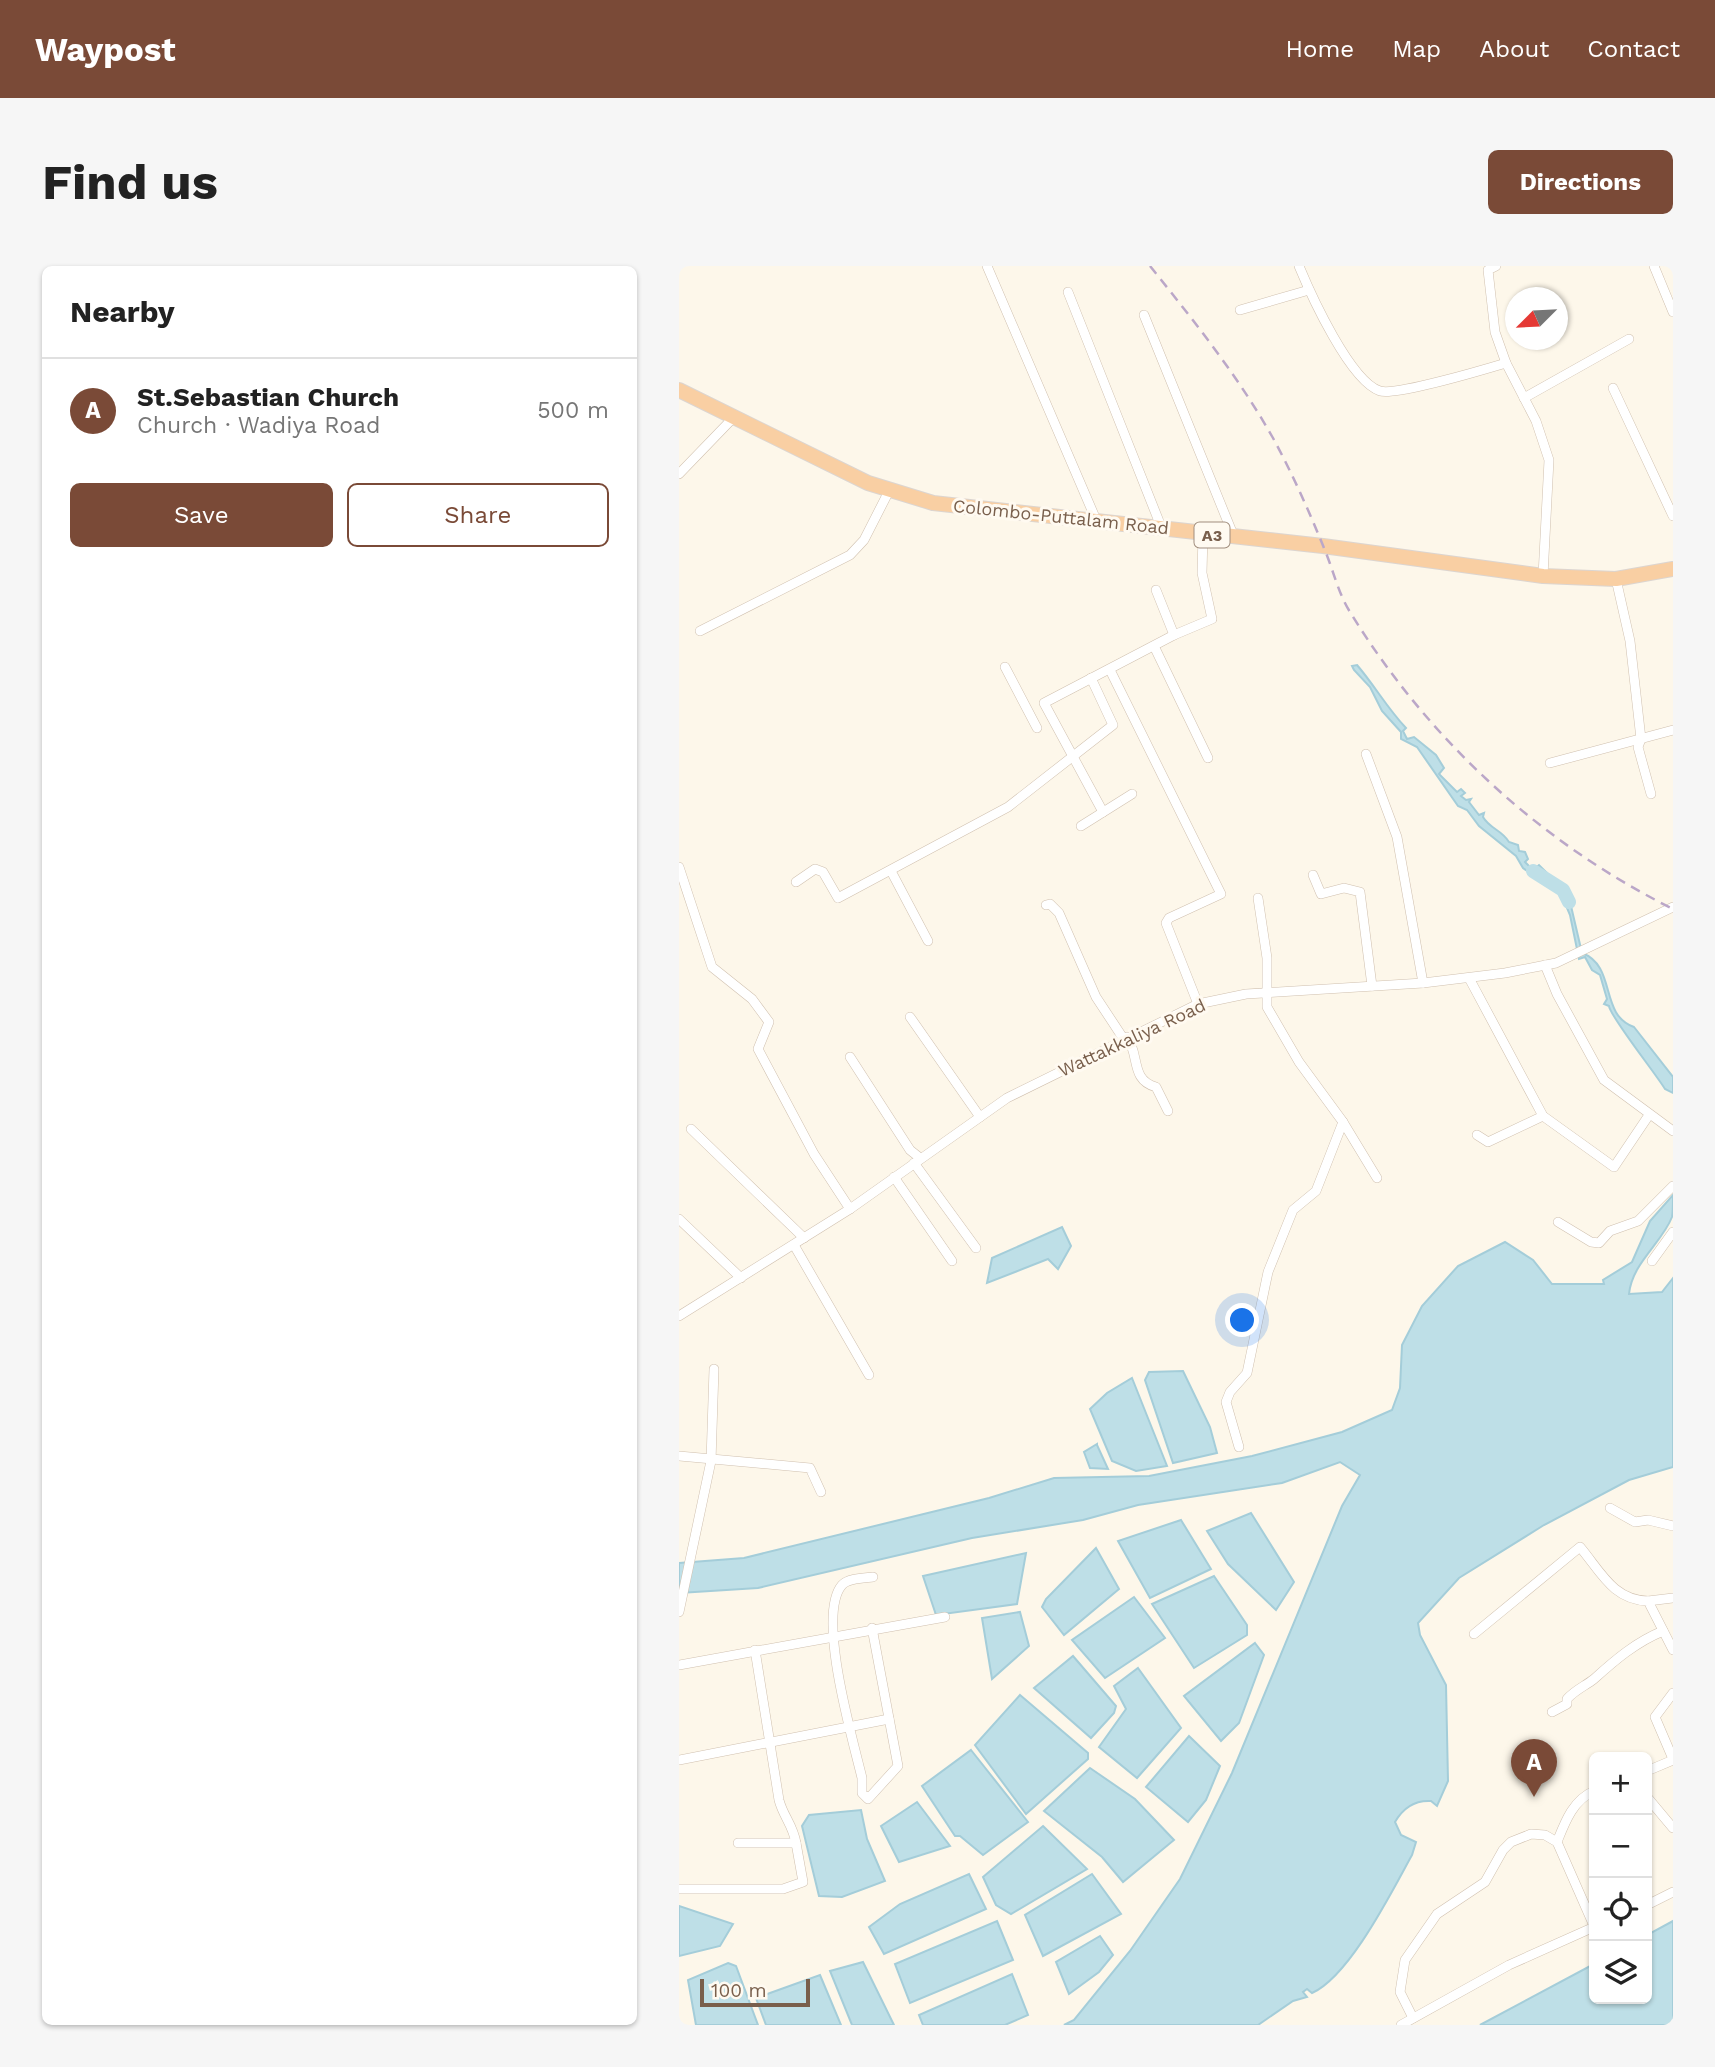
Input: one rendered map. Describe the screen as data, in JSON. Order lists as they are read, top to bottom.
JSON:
{
  "streets": {
    "highway": ["Colombo-Puttalam Road", "A3"],
    "street": ["Wattakkaliya Road"]
  },
  "scale_bar": "100 m",
  "north": "bottom left",
  "page": {
    "header": "Waypost",
    "nav": [
      "Home",
      "Map",
      "About",
      "Contact"
    ],
    "buttons": [
      "Directions",
      ["Save", "Share"]
    ],
    "title": "Find us",
    "heading": "Nearby",
    "list": [
      {
        "mark": "A",
        "name": "St.Sebastian Church",
        "note": "Church · Wadiya Road",
        "value": "500 m"
      }
    ],
    "pins": "A",
    "map_buttons": ["+", "−"],
    "scale": "100 m"
  }
}
